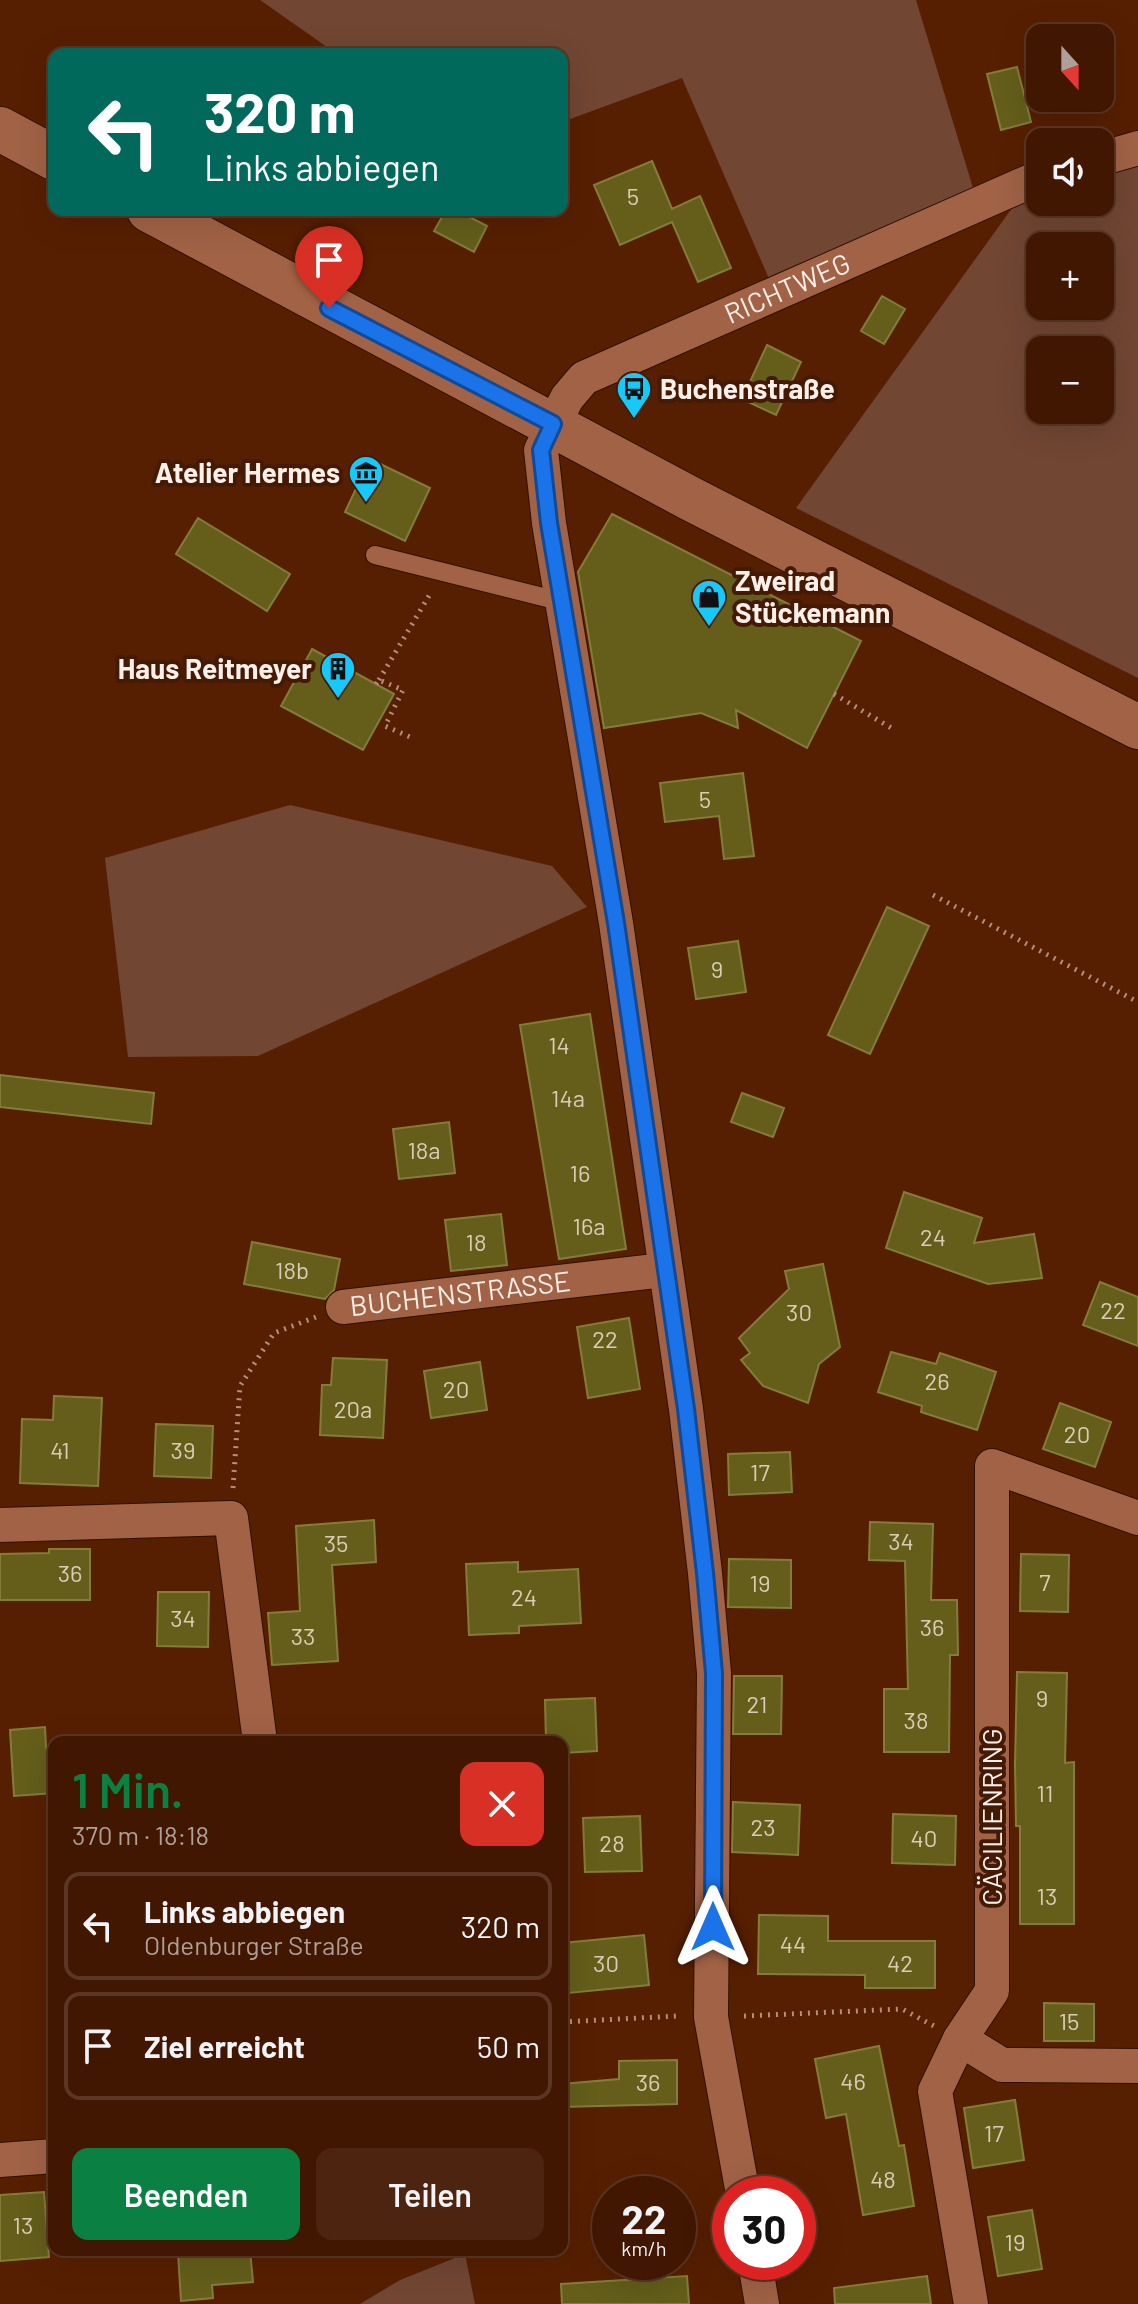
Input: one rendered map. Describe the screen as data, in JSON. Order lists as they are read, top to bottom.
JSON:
{
  "streets": {
    "street": ["RICHTWEG", "BUCHENSTRASSE", "CÄCILIENRING"]
  },
  "places": {
    "bus stop": ["Buchenstraße"],
    "museum": ["Atelier Hermes"],
    "shop": ["Zweirad Stückemann"],
    "building": ["Haus Reitmeyer"]
  },
  "house_numbers": [
    "5",
    "5",
    "9",
    "14",
    "14a",
    "18a",
    "16",
    "16a",
    "24",
    "18",
    "18b",
    "22",
    "30",
    "22",
    "26",
    "20",
    "20a",
    "20",
    "41",
    "39",
    "17",
    "34",
    "35",
    "36",
    "7",
    "19",
    "24",
    "34",
    "36",
    "33",
    "9",
    "21",
    "38",
    "11",
    "23",
    "40",
    "28",
    "13",
    "44",
    "30",
    "42",
    "15",
    "46",
    "36",
    "17",
    "48",
    "13",
    "19"
  ],
  "north": "bottom",
  "page": {
    "map_buttons": ["+", "−"],
    "turn": ["320 m", "Links abbiegen"],
    "heading": ["1 Min.", "370 m · 18:18"],
    "list": [
      {
        "name": "Links abbiegen",
        "note": "Oldenburger Straße",
        "value": "320 m"
      },
      {
        "name": "Ziel erreicht",
        "value": "50 m"
      }
    ],
    "buttons": ["Beenden", "Teilen"],
    "speed": "22 km/h",
    "limit": "30"
  }
}
